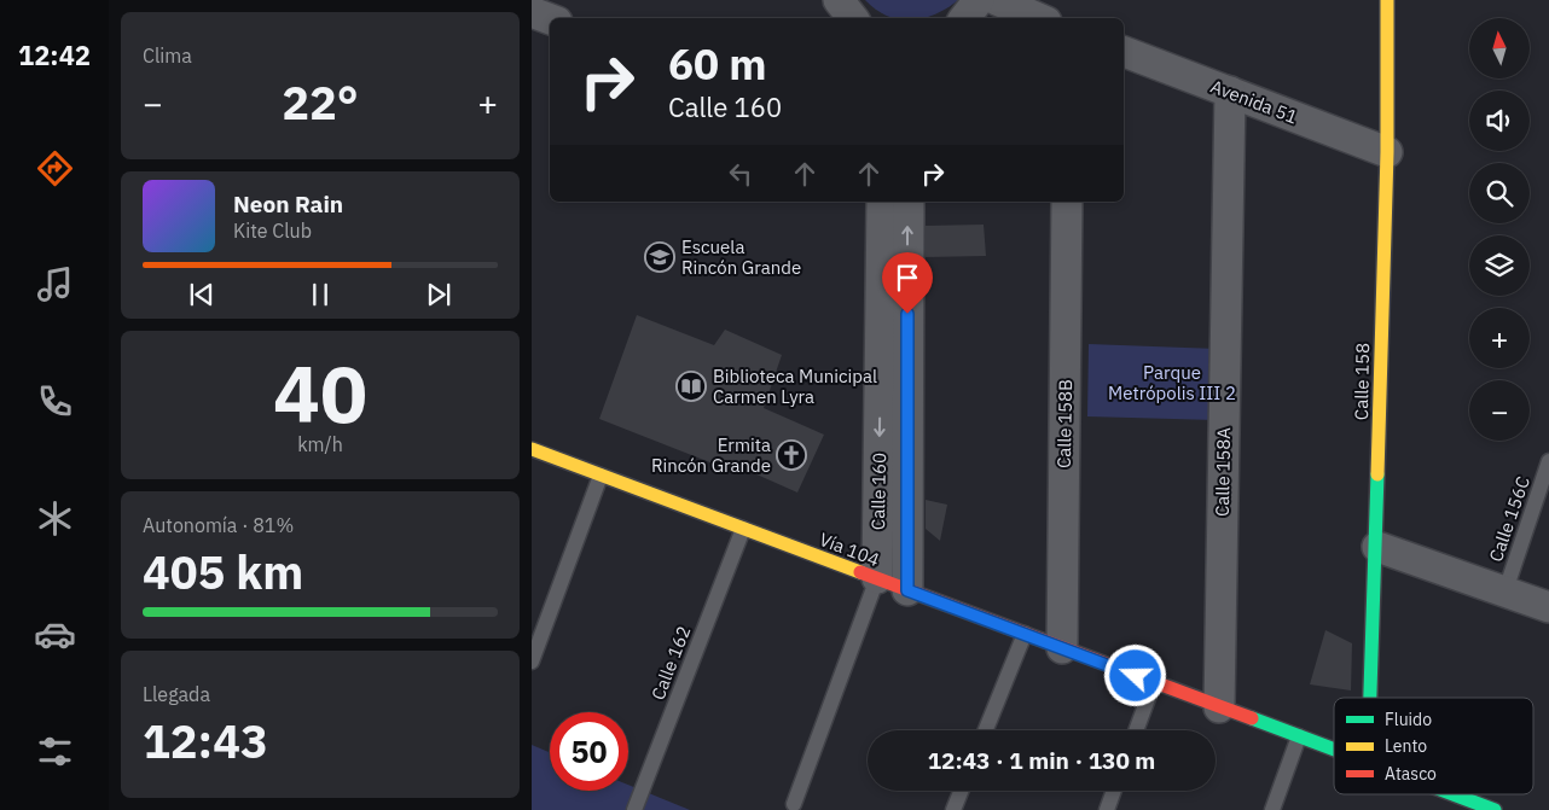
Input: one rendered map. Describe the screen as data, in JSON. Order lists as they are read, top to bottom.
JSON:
{
  "streets": {
    "main road": ["Calle 158", "Vía 104"],
    "street": [
      "Avenida 51",
      "Calle 158B",
      "Calle 158A",
      "Calle 160"
    ],
    "lane": ["Calle 156C", "Calle 162"]
  },
  "crossings": [
    ["Avenida 51", "Calle 158"],
    ["Avenida 51", "Calle 158A"],
    ["Calle 158B", "Vía 104"],
    ["Calle 158A", "Vía 104"],
    ["Calle 160", "Vía 104"],
    ["Vía 104", "Calle 162"]
  ],
  "parks": ["Parque Metrópolis III 2"],
  "places": {
    "school or university": ["Escuela Rincón Grande"],
    "library": ["Biblioteca Municipal Carmen Lyra"],
    "church": ["Ermita Rincón Grande"]
  },
  "legend": ["Fluido", "Lento", "Atasco"],
  "north": "top",
  "page": {
    "tabs": "12:42",
    "tile": [
      "Clima",
      ["40", "km/h"],
      ["Autonomía · 81%", "405 km"],
      ["Llegada", "12:43"]
    ],
    "map_buttons": ["+", "−"],
    "turn": ["60 m", "Calle 160"],
    "heat": ["−", "22°", "+"],
    "song": ["Neon Rain", "Kite Club"],
    "limit": "50",
    "trip": "12:43 · 1 min · 130 m"
  }
}
